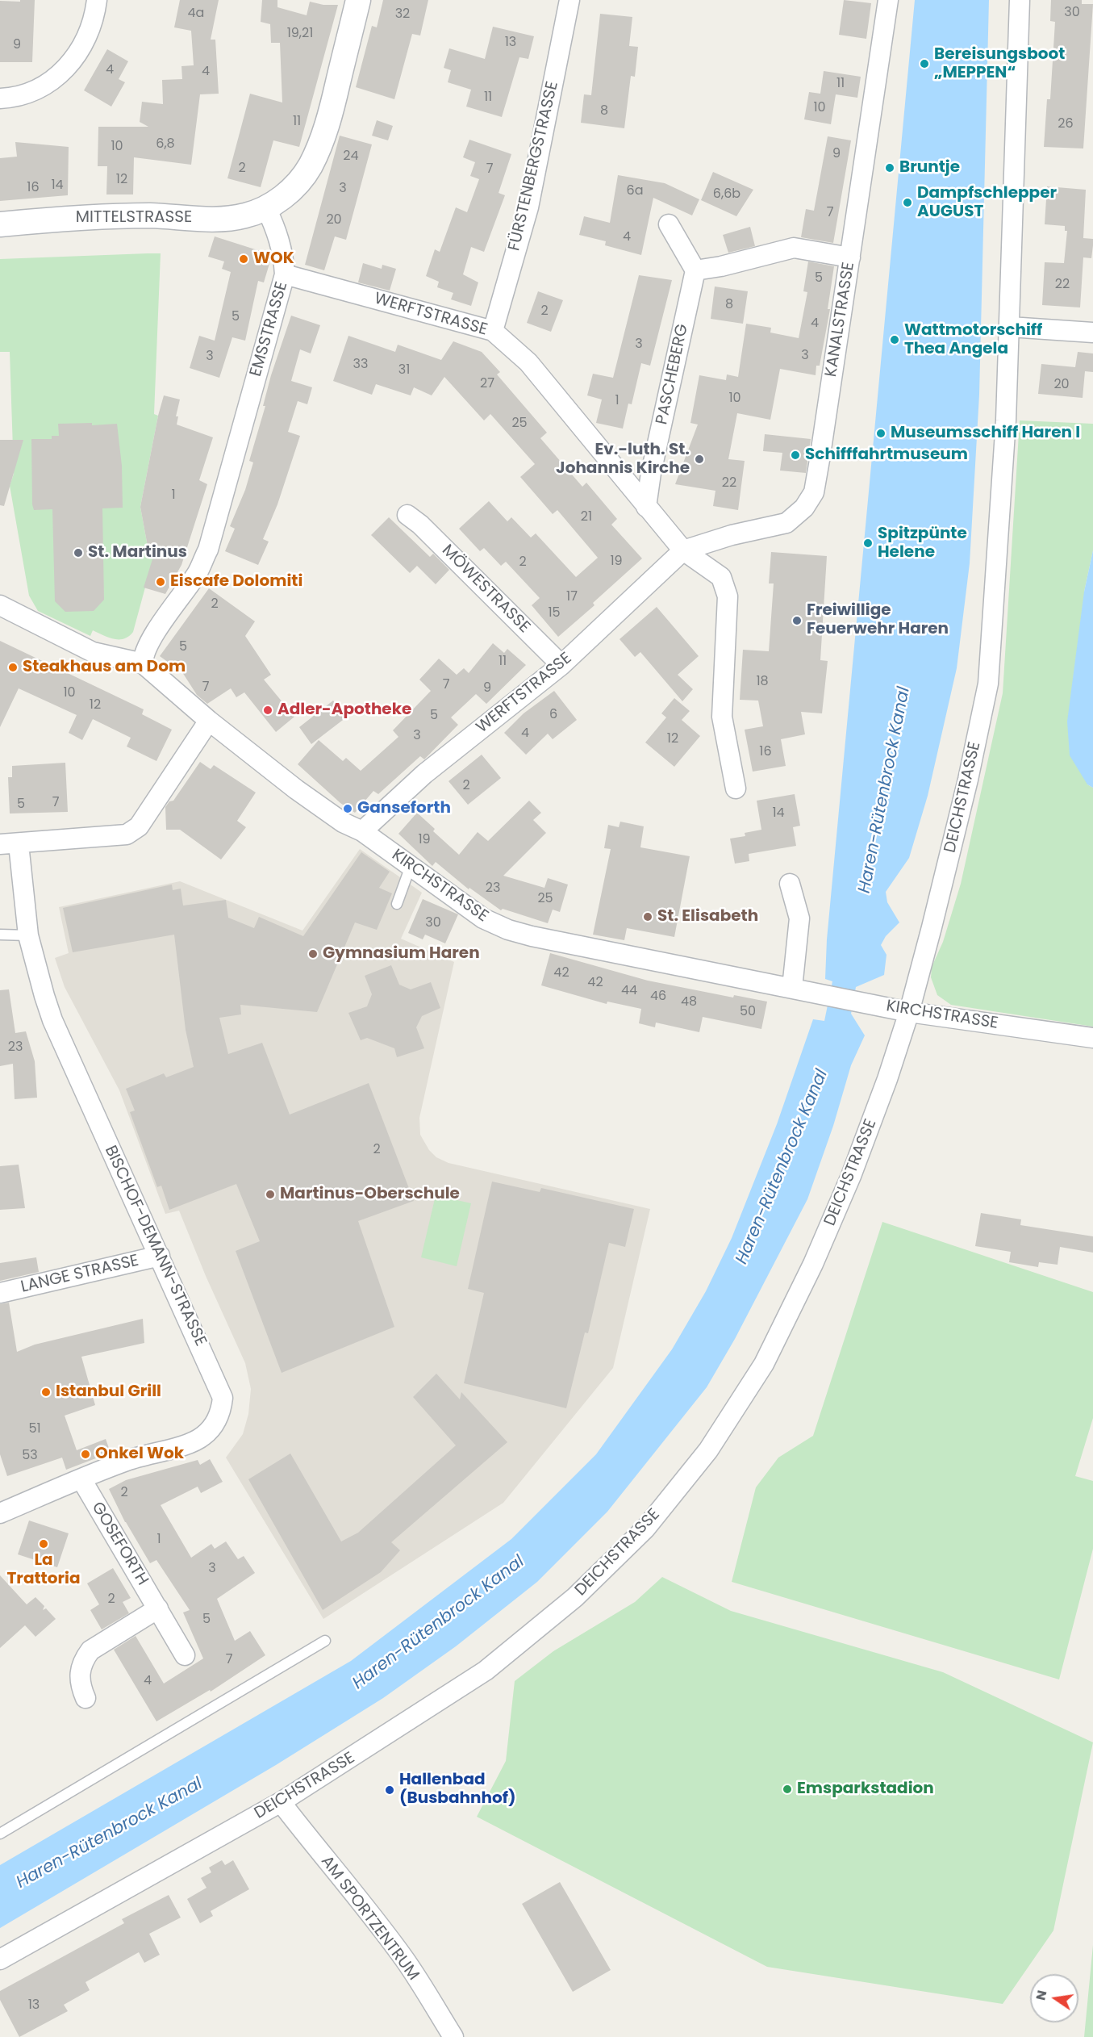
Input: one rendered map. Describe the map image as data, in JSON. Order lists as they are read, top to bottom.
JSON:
{
  "streets": {
    "street": [
      "FÜRSTENBERGSTRASSE",
      "MITTELSTRASSE",
      "WERFTSTRASSE",
      "KANALSTRASSE",
      "EMSSTRASSE",
      "PASCHEBERG",
      "MÖWESTRASSE",
      "DEICHSTRASSE",
      "KIRCHSTRASSE",
      "BISCHOF-DEMANN-STRASSE",
      "LANGE STRASSE",
      "GOSEFORTH",
      "AM SPORTZENTRUM"
    ]
  },
  "crossings": [
    ["FÜRSTENBERGSTRASSE", "WERFTSTRASSE"],
    ["MITTELSTRASSE", "EMSSTRASSE"],
    ["WERFTSTRASSE", "KANALSTRASSE"],
    ["WERFTSTRASSE", "EMSSTRASSE"],
    ["WERFTSTRASSE", "PASCHEBERG"],
    ["WERFTSTRASSE", "MÖWESTRASSE"],
    ["WERFTSTRASSE", "KIRCHSTRASSE"],
    ["EMSSTRASSE", "KIRCHSTRASSE"],
    ["DEICHSTRASSE", "KIRCHSTRASSE"],
    ["DEICHSTRASSE", "AM SPORTZENTRUM"],
    ["BISCHOF-DEMANN-STRASSE", "LANGE STRASSE"],
    ["BISCHOF-DEMANN-STRASSE", "GOSEFORTH"]
  ],
  "water": ["Haren-Rütenbrock Kanal"],
  "places": [
    "Bereisungsboot „MEPPEN“",
    "Bruntje",
    "Dampfschlepper AUGUST",
    "WOK",
    "Wattmotorschiff Thea Angela",
    "Museumsschiff Haren I",
    "Schifffahrtmuseum",
    "Ev.-luth. St. Johannis Kirche",
    "Spitzpünte Helene",
    "St. Martinus",
    "Eiscafe Dolomiti",
    "Freiwillige Feuerwehr Haren",
    "Steakhaus am Dom",
    "Adler-Apotheke",
    "Ganseforth",
    "St. Elisabeth",
    "Gymnasium Haren",
    "Martinus-Oberschule",
    "Istanbul Grill",
    "Onkel Wok",
    "La Trattoria",
    "Emsparkstadion",
    "Hallenbad (Busbahnhof)"
  ],
  "house_numbers": [
    "30",
    "4a",
    "32",
    "19,21",
    "13",
    "9",
    "4",
    "4",
    "11",
    "11",
    "10",
    "8",
    "11",
    "26",
    "6,8",
    "10",
    "9",
    "24",
    "2",
    "7",
    "12",
    "14",
    "16",
    "3",
    "6a",
    "6,6b",
    "7",
    "20",
    "4",
    "5",
    "22",
    "8",
    "2",
    "5",
    "4",
    "3",
    "3",
    "3",
    "33",
    "31",
    "27",
    "20",
    "10",
    "1",
    "25",
    "22",
    "1",
    "21",
    "19",
    "2",
    "17",
    "2",
    "15",
    "5",
    "11",
    "18",
    "7",
    "7",
    "9",
    "10",
    "12",
    "6",
    "5",
    "4",
    "3",
    "12",
    "16",
    "2",
    "7",
    "5",
    "14",
    "19",
    "23",
    "25",
    "30",
    "42",
    "42",
    "44",
    "46",
    "48",
    "50",
    "23",
    "2",
    "51",
    "53",
    "2",
    "1",
    "3",
    "2",
    "5",
    "7",
    "4",
    "13"
  ],
  "north": "left"
}
